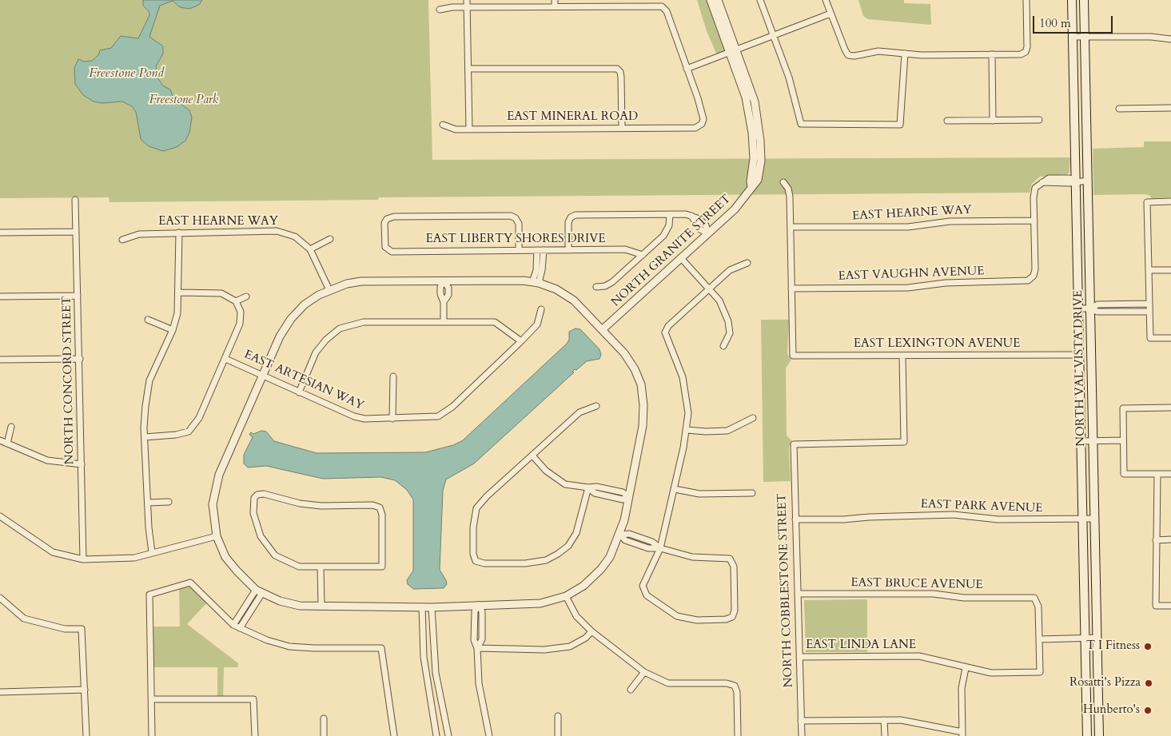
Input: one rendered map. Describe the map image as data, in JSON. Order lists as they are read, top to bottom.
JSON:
{
  "streets": {
    "main road": ["NORTH VAL VISTA DRIVE"],
    "street": [
      "EAST MINERAL ROAD",
      "EAST HEARNE WAY",
      "EAST LIBERTY SHORES DRIVE",
      "NORTH GRANITE STREET",
      "EAST VAUGHN AVENUE",
      "EAST LEXINGTON AVENUE",
      "NORTH CONCORD STREET",
      "EAST ARTESIAN WAY",
      "EAST PARK AVENUE",
      "EAST BRUCE AVENUE",
      "NORTH COBBLESTONE STREET",
      "EAST LINDA LANE"
    ]
  },
  "crossings": [
    ["EAST HEARNE WAY", "EAST VAUGHN AVENUE"],
    ["EAST VAUGHN AVENUE", "EAST LEXINGTON AVENUE"],
    ["EAST LEXINGTON AVENUE", "NORTH VAL VISTA DRIVE"],
    ["EAST LEXINGTON AVENUE", "NORTH COBBLESTONE STREET"],
    ["NORTH VAL VISTA DRIVE", "EAST PARK AVENUE"],
    ["EAST PARK AVENUE", "NORTH COBBLESTONE STREET"],
    ["EAST BRUCE AVENUE", "NORTH COBBLESTONE STREET"],
    ["EAST BRUCE AVENUE", "EAST LINDA LANE"],
    ["NORTH COBBLESTONE STREET", "EAST LINDA LANE"]
  ],
  "water": ["Freestone Pond"],
  "parks": ["Freestone Park"],
  "places": ["T I Fitness", "Rosatti's Pizza", "Hunberto's"],
  "scale_bar": "100 m"
}
